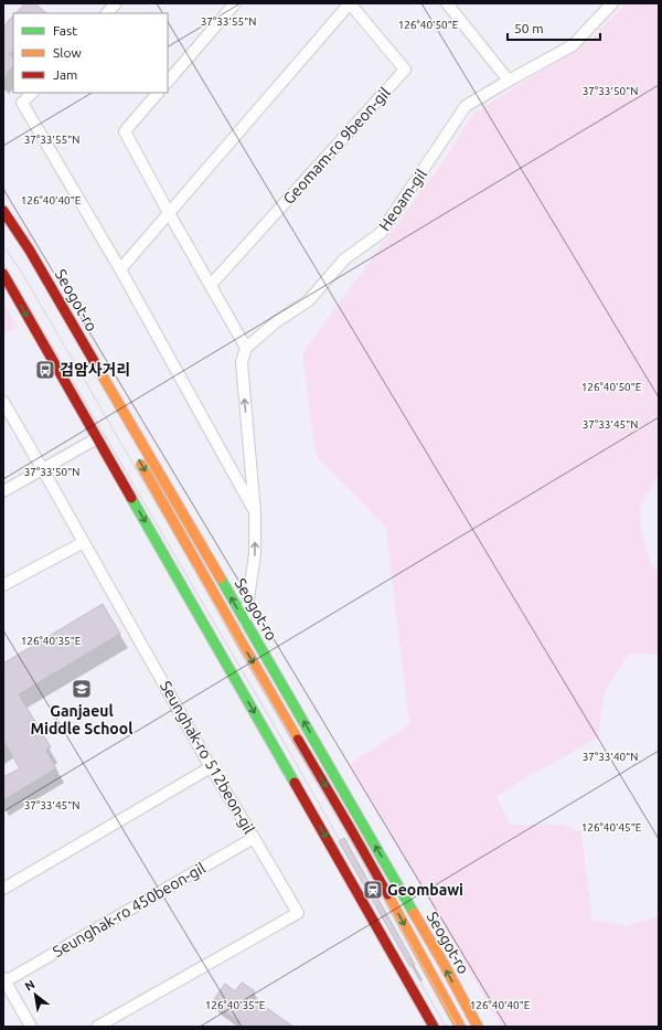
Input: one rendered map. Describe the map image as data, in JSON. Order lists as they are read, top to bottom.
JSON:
{
  "streets": {
    "main road": ["Seogot-ro"],
    "street": [
      "Geomam-ro 9beon-gil",
      "Heoam-gil",
      "Seunghak-ro 512beon-gil",
      "Seunghak-ro 450beon-gil"
    ]
  },
  "crossings": [
    ["Seunghak-ro 512beon-gil", "Seunghak-ro 450beon-gil"]
  ],
  "places": {
    "bus stop": ["검암사거리"],
    "school or university": ["Ganjaeul Middle School"],
    "station": ["Geombawi"]
  },
  "legend": ["Fast", "Slow", "Jam"],
  "scale_bar": "50 m",
  "north": "top left",
  "coordinates": [
    "37°33'55\"N",
    "126°40'50\"E",
    "37°33'50\"N",
    "126°40'40\"E",
    "37°33'45\"N",
    "126°40'35\"E",
    "37°33'40\"N",
    "126°40'45\"E"
  ]
}
